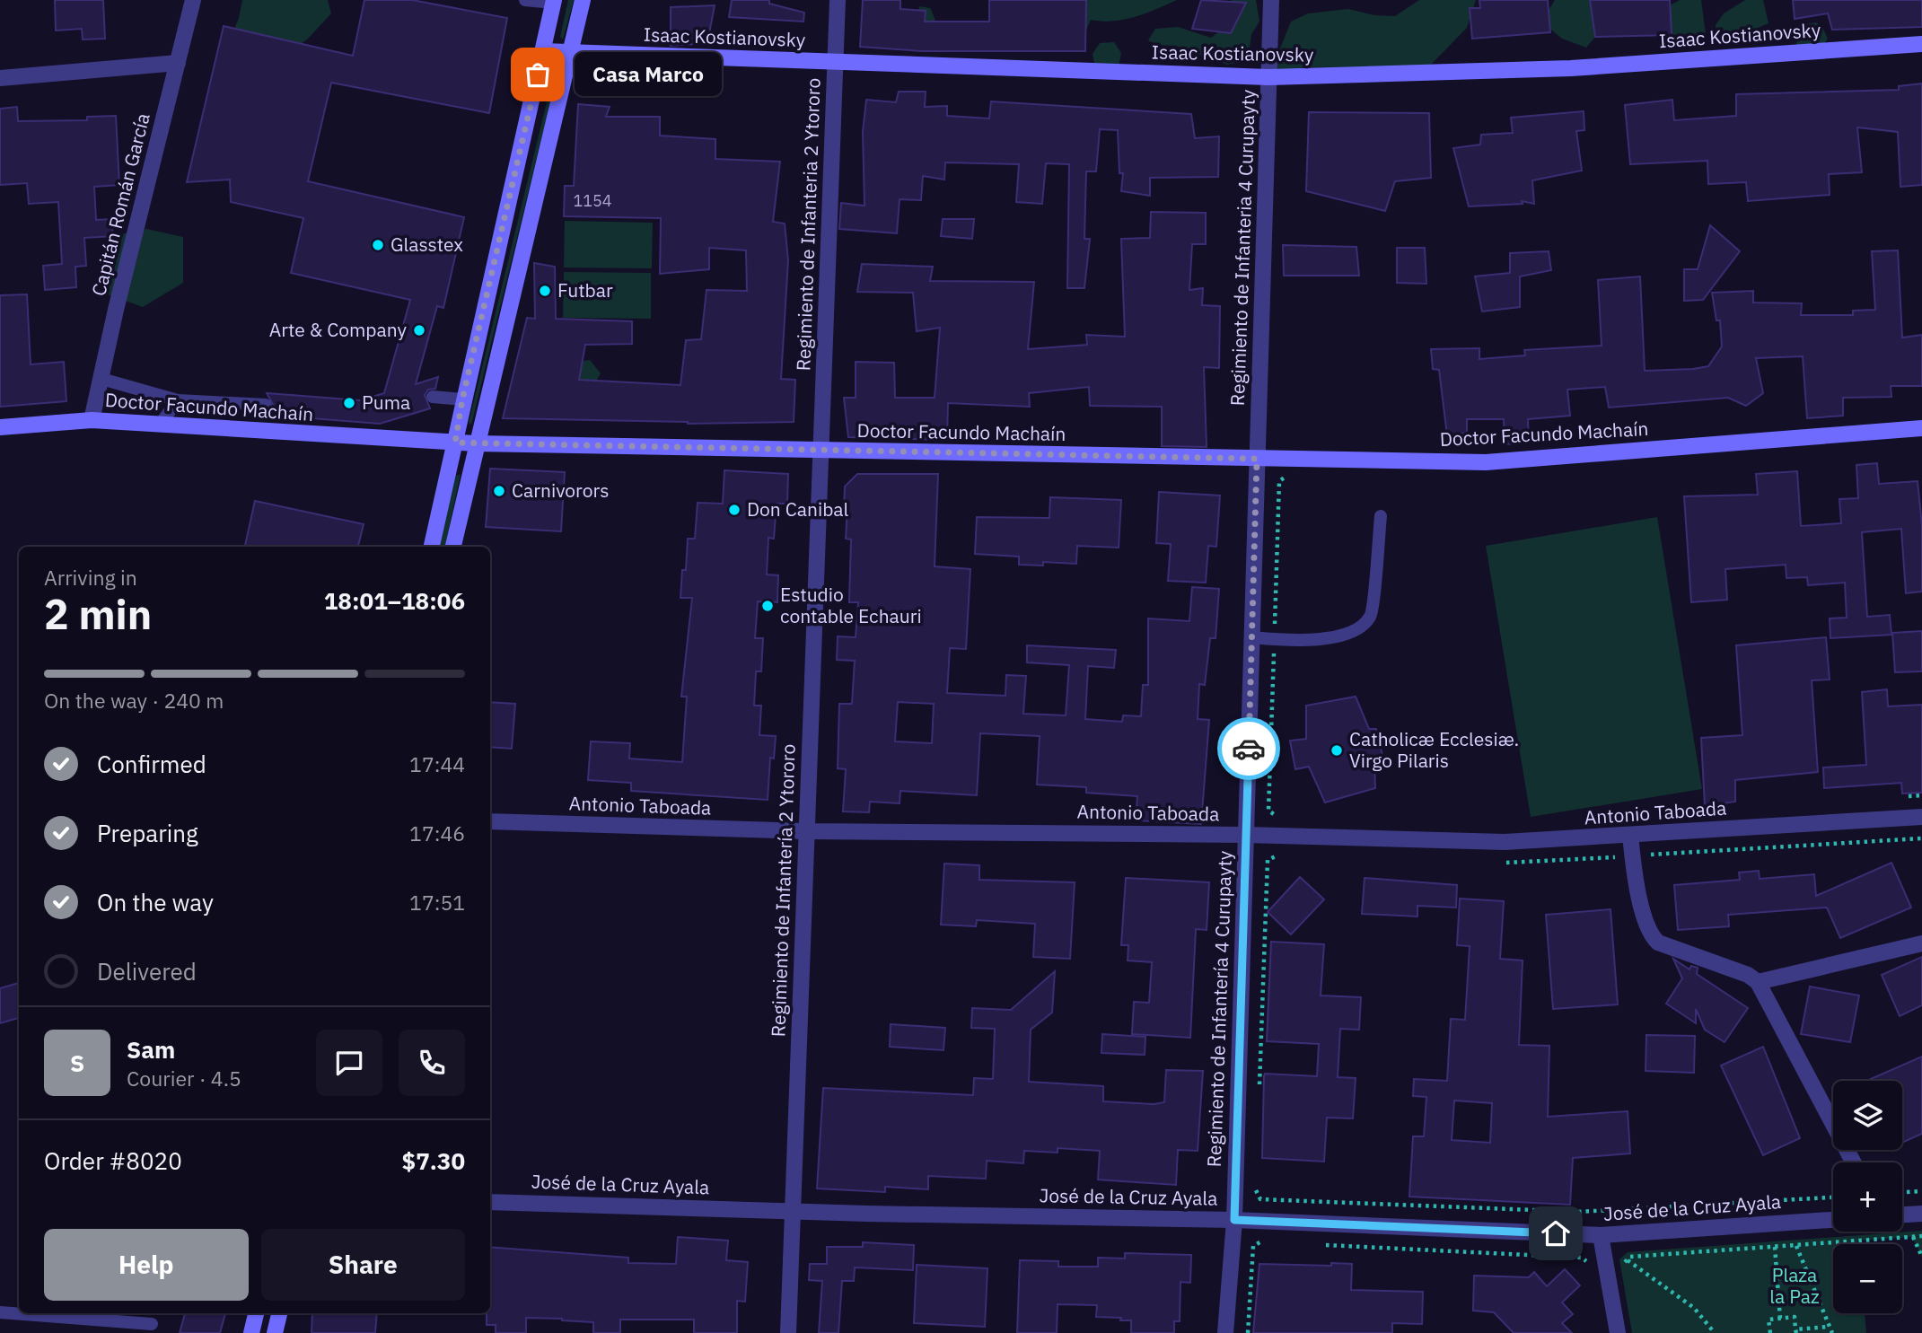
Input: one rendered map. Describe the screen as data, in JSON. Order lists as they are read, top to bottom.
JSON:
{
  "streets": {
    "main road": ["Isaac Kostianovsky", "Doctor Facundo Machaín"],
    "street": [
      "Capitán Román García",
      "Regimiento de Infanteria 2 Ytororo",
      "Regimiento de Infanteria 4 Curupayty",
      "Antonio Taboada",
      "Regimiento de Infantería 2 Ytororo",
      "Regimiento de Infantería 4 Curupayty",
      "José de la Cruz Ayala"
    ]
  },
  "crossings": [
    ["Isaac Kostianovsky", "Regimiento de Infanteria 2 Ytororo"],
    ["Isaac Kostianovsky", "Regimiento de Infanteria 4 Curupayty"],
    ["Capitán Román García", "Doctor Facundo Machaín"],
    ["Regimiento de Infanteria 2 Ytororo", "Doctor Facundo Machaín"],
    ["Regimiento de Infanteria 2 Ytororo", "Regimiento de Infantería 2 Ytororo"],
    ["Regimiento de Infanteria 4 Curupayty", "Doctor Facundo Machaín"],
    ["Regimiento de Infanteria 4 Curupayty", "Regimiento de Infantería 4 Curupayty"],
    ["Doctor Facundo Machaín", "Regimiento de Infantería 2 Ytororo"],
    ["Doctor Facundo Machaín", "Regimiento de Infantería 4 Curupayty"],
    ["Antonio Taboada", "Regimiento de Infantería 2 Ytororo"],
    ["Antonio Taboada", "Regimiento de Infantería 4 Curupayty"],
    ["Regimiento de Infantería 2 Ytororo", "José de la Cruz Ayala"],
    ["Regimiento de Infantería 4 Curupayty", "José de la Cruz Ayala"]
  ],
  "parks": ["Plaza la Paz"],
  "places": [
    "Casa Marco",
    "Glasstex",
    "Futbar",
    "Arte & Company",
    "Puma",
    "Carnivorors",
    "Don Canibal",
    "Estudio contable Echauri",
    "Catholicæ Ecclesiæ. Virgo Pilaris"
  ],
  "house_numbers": ["1154"],
  "page": {
    "bubble": "Casa Marco",
    "heading": ["2 min", "Arriving in", "18:01–18:06"],
    "panel": [
      "Sam",
      "Courier · 4.5",
      "Order #8020",
      "$7.30"
    ],
    "bar": "On the way · 240 m",
    "list": [
      ["Confirmed", "17:44"],
      ["Preparing", "17:46"],
      ["On the way", "17:51"],
      "Delivered"
    ],
    "round": "S",
    "map_buttons": ["+", "−"],
    "buttons": ["Help", "Share"]
  }
}
